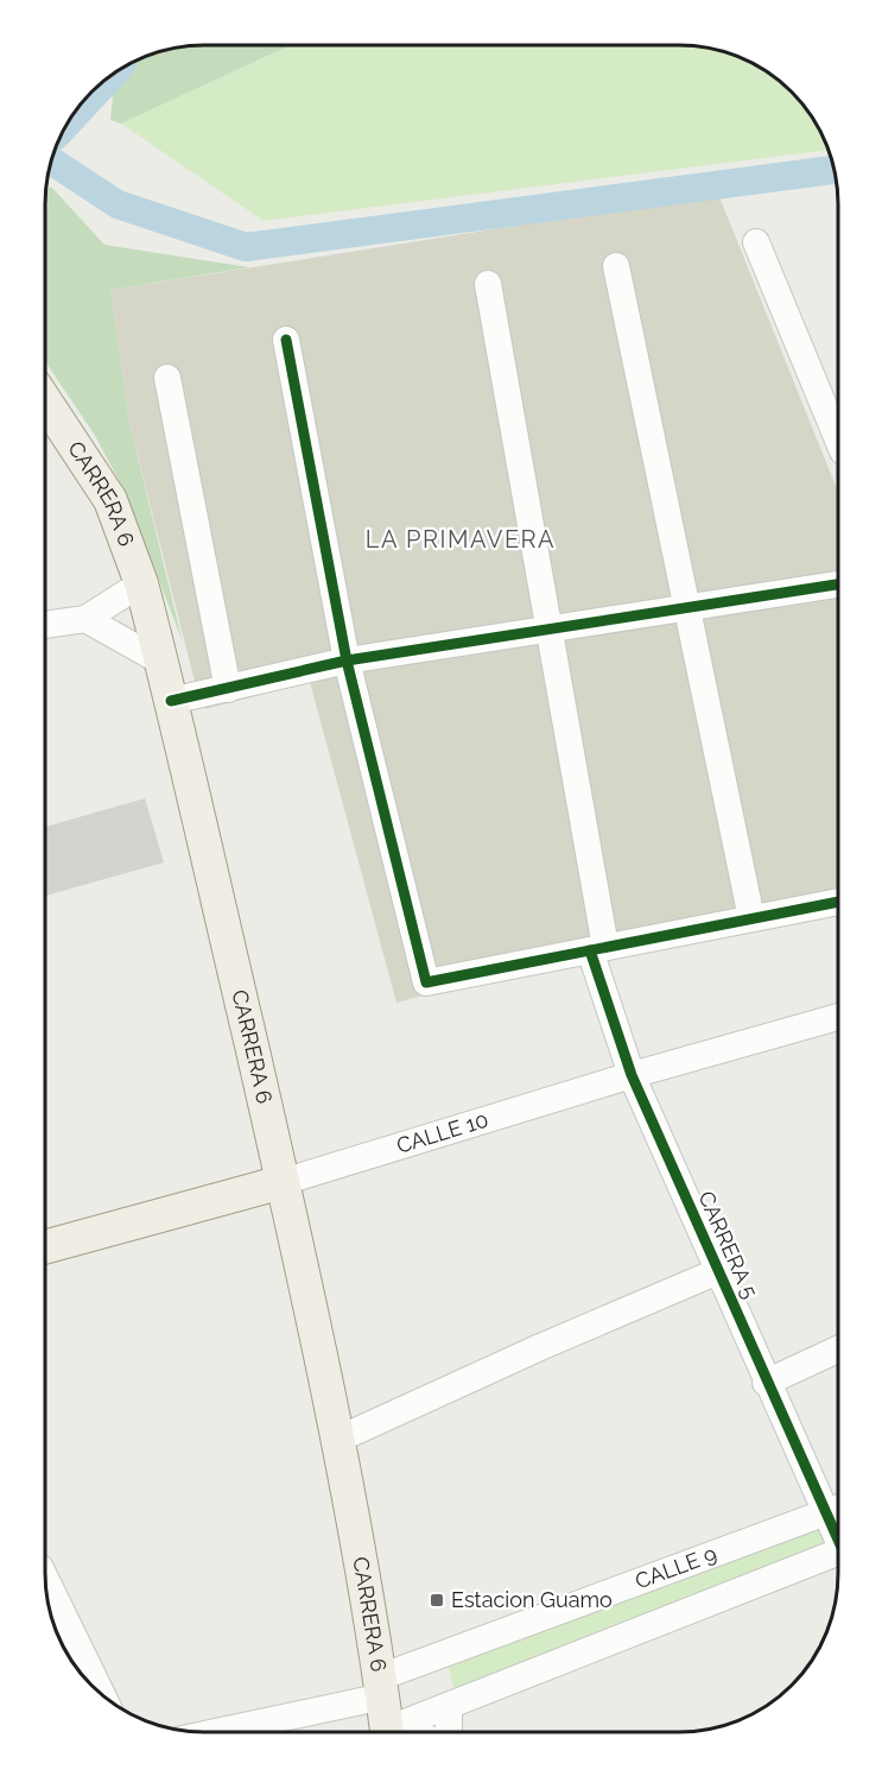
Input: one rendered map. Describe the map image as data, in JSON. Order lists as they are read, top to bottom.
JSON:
{
  "streets": {
    "main road": ["CARRERA 6", "CALLE 10"],
    "street": ["CARRERA 5", "CALLE 9"]
  },
  "crossings": [
    ["CARRERA 6", "CALLE 10"],
    ["CARRERA 6", "CALLE 9"],
    ["CALLE 10", "CARRERA 5"],
    ["CARRERA 5", "CALLE 9"]
  ],
  "districts": ["LA PRIMAVERA"],
  "places": {
    "transit": ["Estacion Guamo"]
  }
}
